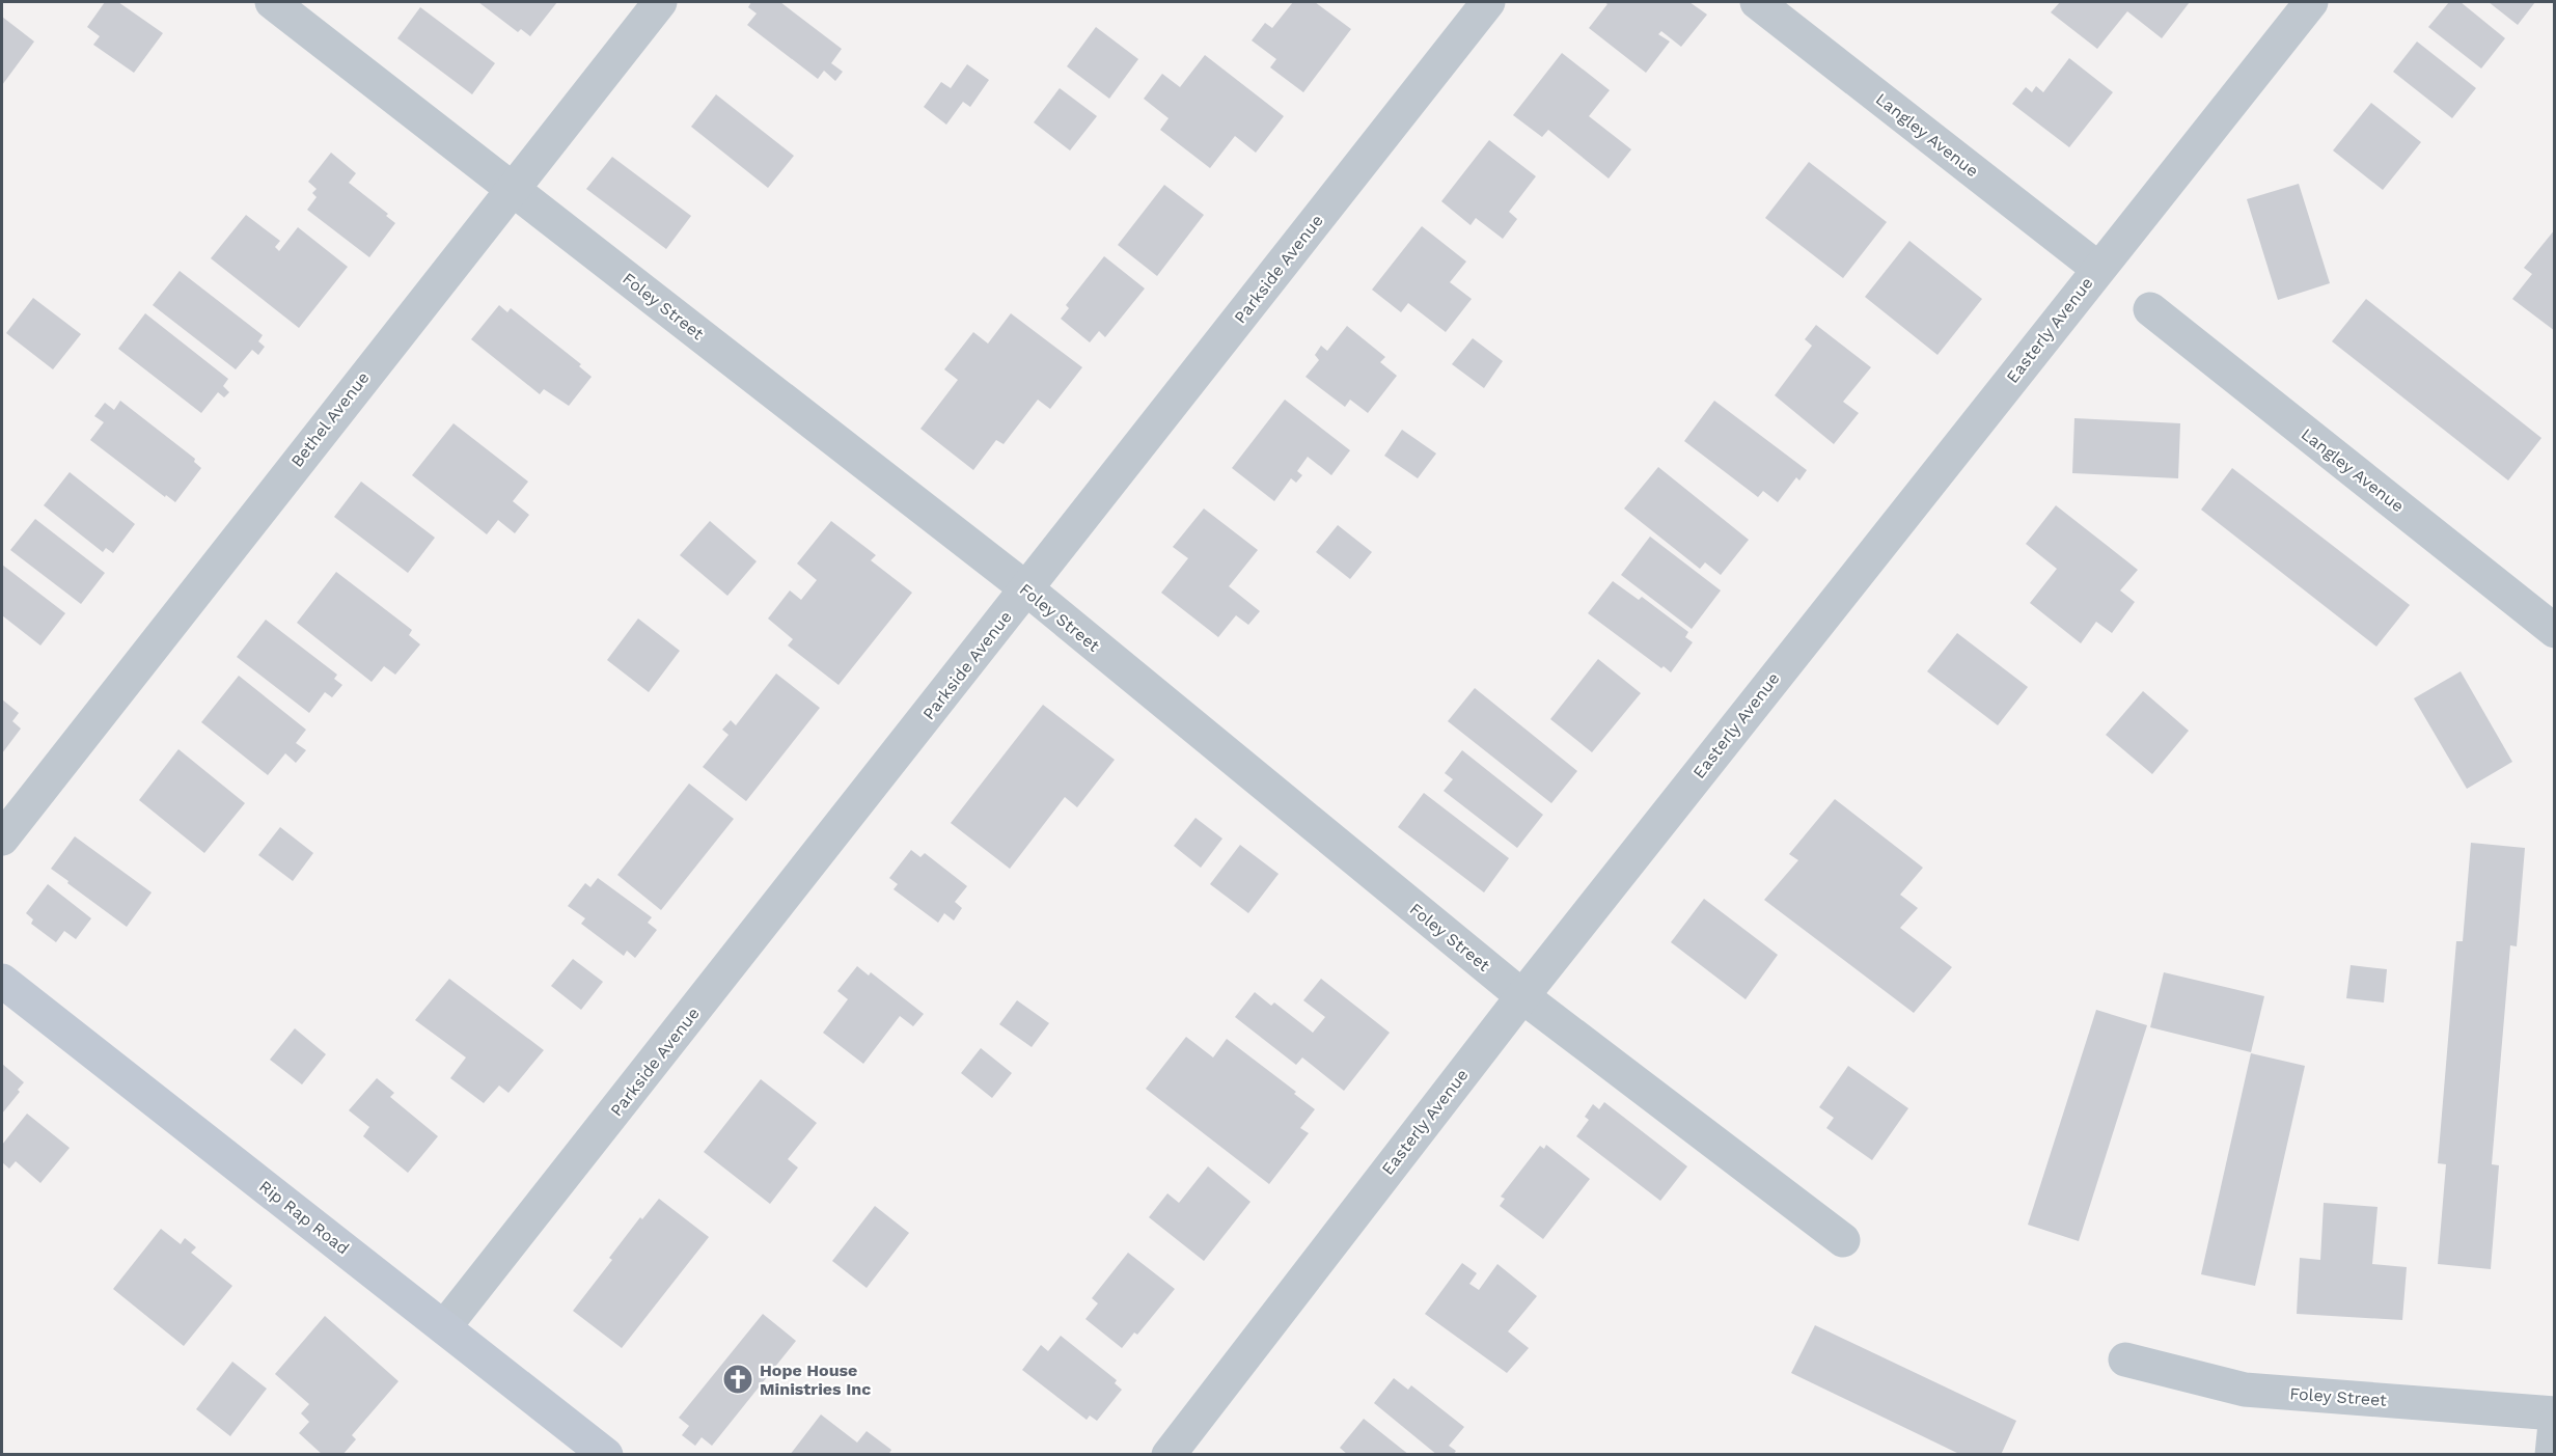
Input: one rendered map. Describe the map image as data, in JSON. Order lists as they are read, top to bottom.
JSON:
{
  "streets": {
    "main road": ["Rip Rap Road"],
    "street": [
      "Langley Avenue",
      "Parkside Avenue",
      "Foley Street",
      "Easterly Avenue",
      "Bethel Avenue"
    ]
  },
  "crossings": [
    ["Langley Avenue", "Easterly Avenue"],
    ["Parkside Avenue", "Foley Street"],
    ["Parkside Avenue", "Rip Rap Road"],
    ["Foley Street", "Easterly Avenue"],
    ["Foley Street", "Bethel Avenue"]
  ],
  "places": {
    "church": ["Hope House Ministries Inc"]
  }
}
